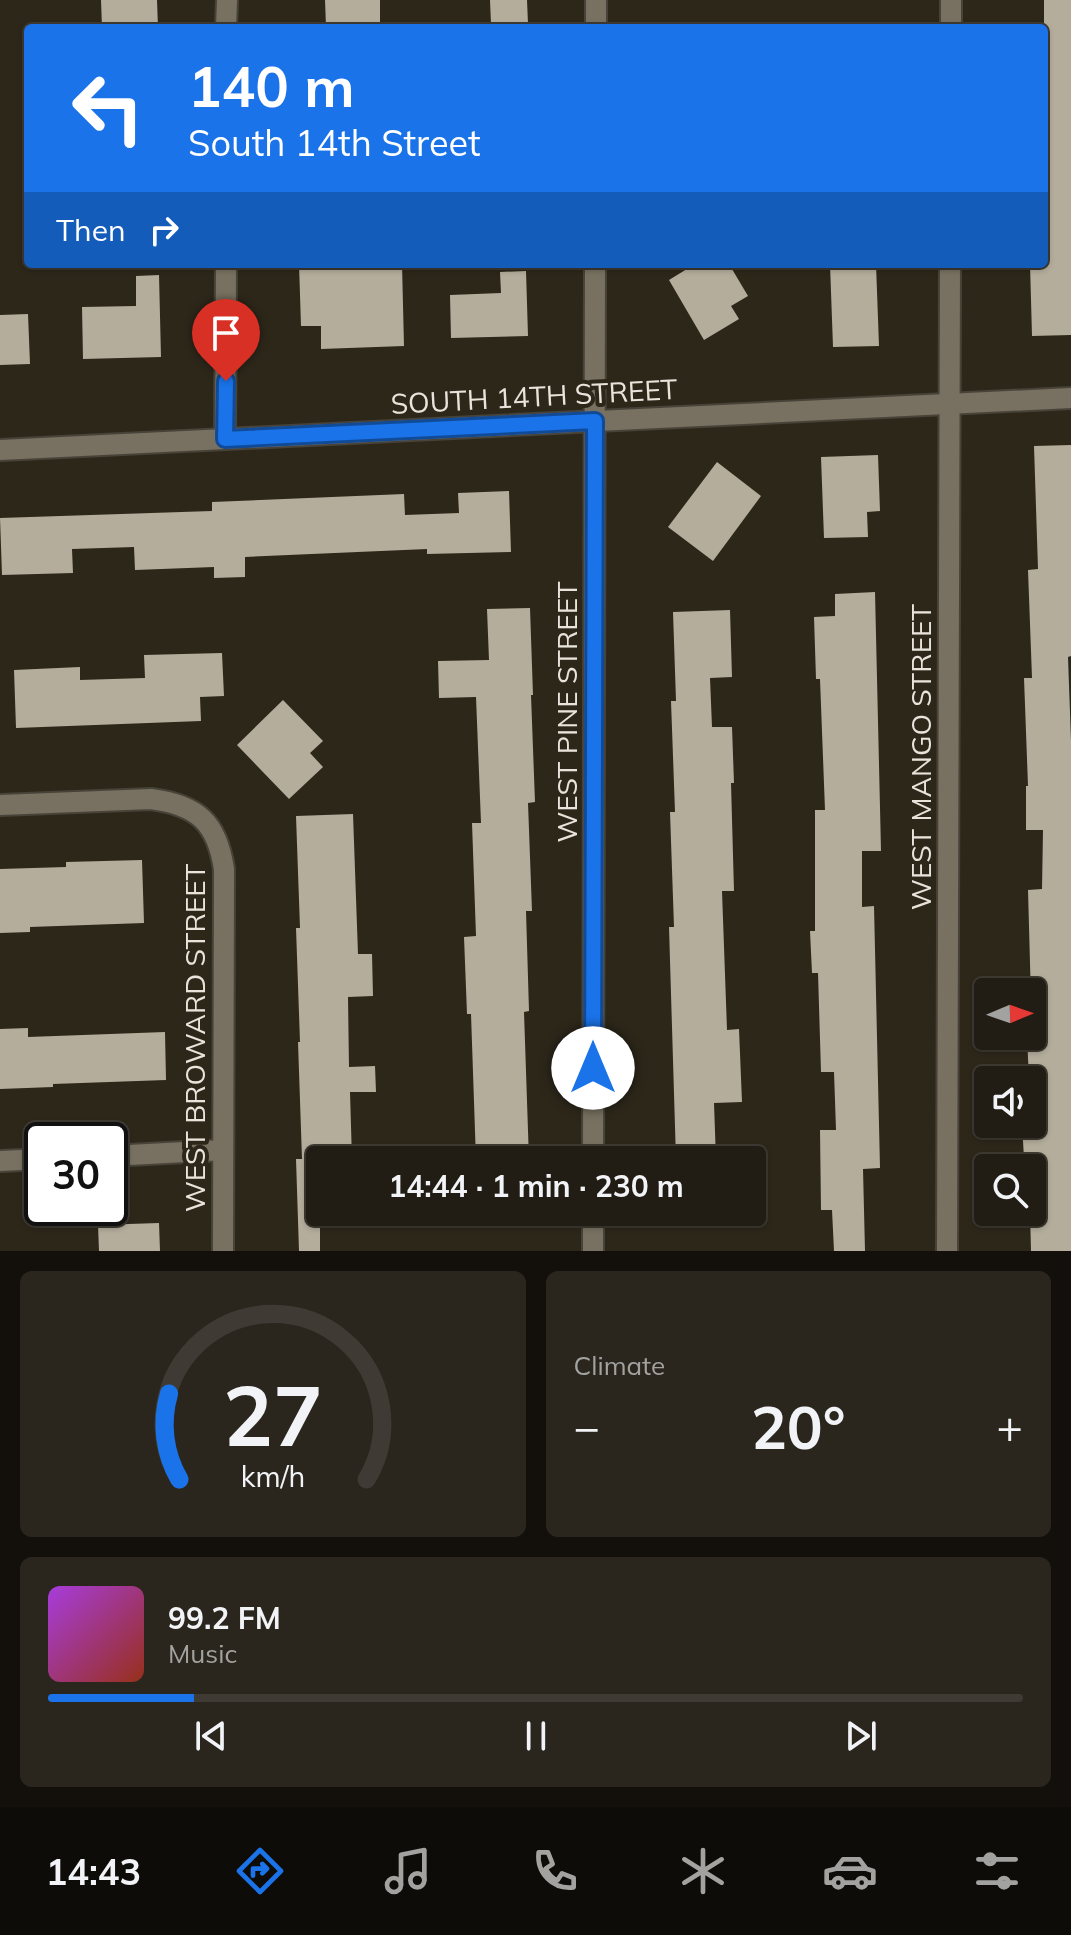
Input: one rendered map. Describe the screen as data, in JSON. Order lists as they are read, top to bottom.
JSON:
{
  "streets": {
    "street": [
      "SOUTH 14TH STREET",
      "WEST PINE STREET",
      "WEST MANGO STREET",
      "WEST BROWARD STREET"
    ]
  },
  "crossings": [
    ["SOUTH 14TH STREET", "WEST PINE STREET"],
    ["SOUTH 14TH STREET", "WEST MANGO STREET"]
  ],
  "north": "right",
  "page": {
    "turn": ["140 m", "South 14th Street"],
    "then": "Then",
    "limit": "30",
    "trip": "14:44 · 1 min · 230 m",
    "tile": "Climate",
    "heat": ["−", "20°", "+"],
    "song": ["99.2 FM", "Music"],
    "tabs": "14:43",
    "gauge": ["27", "km/h"]
  }
}
